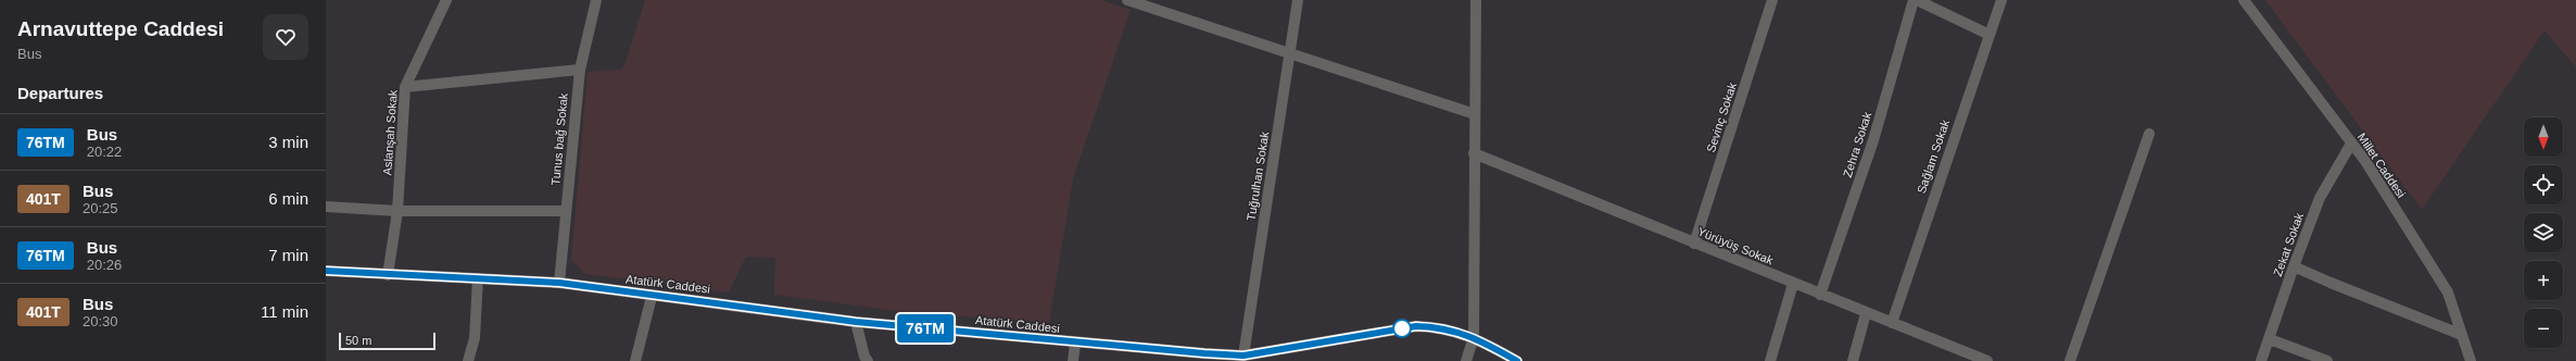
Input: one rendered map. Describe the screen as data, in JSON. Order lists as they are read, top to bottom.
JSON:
{
  "streets": {
    "main road": ["Atatürk Caddesi"],
    "street": [
      "Sevinç Sokak",
      "Aslanşah Sokak",
      "Tunus bağ Sokak",
      "Zehra Sokak",
      "Sağlam Sokak",
      "Millet Caddesi",
      "Tuğrulhan Sokak",
      "Zekat Sokak",
      "Yürüyüş Sokak"
    ]
  },
  "crossings": [
    ["Sevinç Sokak", "Yürüyüş Sokak"],
    ["Aslanşah Sokak", "Atatürk Caddesi"],
    ["Tunus bağ Sokak", "Atatürk Caddesi"],
    ["Zehra Sokak", "Yürüyüş Sokak"],
    ["Sağlam Sokak", "Yürüyüş Sokak"],
    ["Millet Caddesi", "Zekat Sokak"],
    ["Tuğrulhan Sokak", "Atatürk Caddesi"]
  ],
  "lines": ["bus line 76TM"],
  "scale_bar": "50 m",
  "north": "bottom",
  "page": {
    "heading": [
      ["Arnavuttepe Caddesi", "Bus"],
      "Departures"
    ],
    "on_map": "76TM",
    "list": [
      {
        "mark": "76TM",
        "name": "Bus",
        "note": "20:22",
        "value": "3 min"
      },
      {
        "mark": "401T",
        "name": "Bus",
        "note": "20:25",
        "value": "6 min"
      },
      {
        "mark": "76TM",
        "name": "Bus",
        "note": "20:26",
        "value": "7 min"
      },
      {
        "mark": "401T",
        "name": "Bus",
        "note": "20:30",
        "value": "11 min"
      }
    ],
    "map_buttons": ["+", "−"],
    "scale": "50 m"
  }
}
